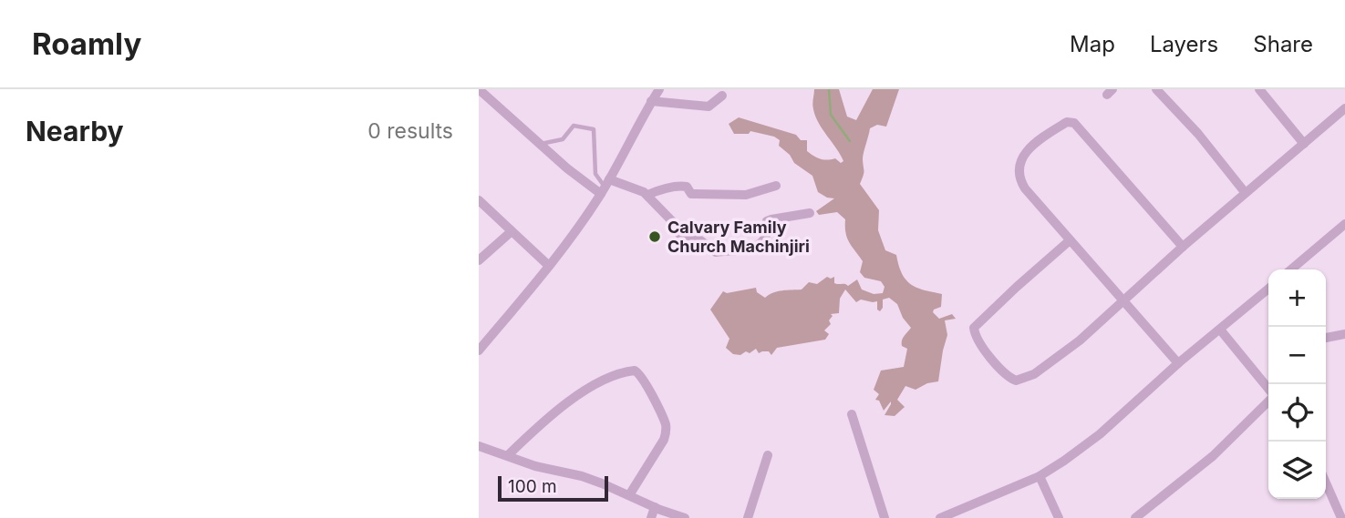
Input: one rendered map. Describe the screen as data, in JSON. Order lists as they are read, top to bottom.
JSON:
{
  "places": ["Calvary Family Church Machinjiri"],
  "scale_bar": "100 m",
  "page": {
    "header": "Roamly",
    "nav": ["Map", "Layers", "Share"],
    "heading": ["Nearby", "0 results"],
    "map_buttons": ["+", "−"],
    "scale": "100 m"
  }
}
